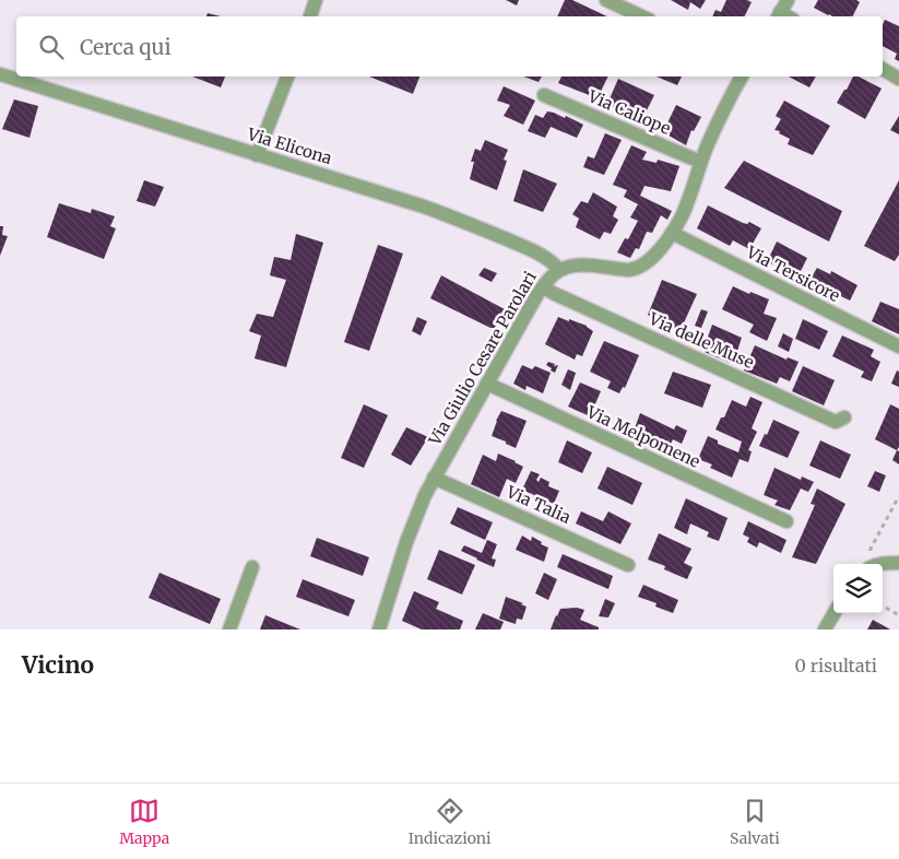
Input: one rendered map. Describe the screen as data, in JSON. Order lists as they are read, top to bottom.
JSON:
{
  "streets": {
    "street": [
      "Via Caliope",
      "Via Elicona",
      "Via Tersicore",
      "Via delle Muse",
      "Via Giulio Cesare Parolari",
      "Via Melpomene",
      "Via Talia"
    ]
  },
  "crossings": [
    ["Via Caliope", "Via Giulio Cesare Parolari"],
    ["Via Elicona", "Via Giulio Cesare Parolari"],
    ["Via Tersicore", "Via Giulio Cesare Parolari"],
    ["Via delle Muse", "Via Giulio Cesare Parolari"],
    ["Via Giulio Cesare Parolari", "Via Melpomene"],
    ["Via Giulio Cesare Parolari", "Via Talia"]
  ],
  "page": {
    "search": "Cerca qui",
    "heading": ["Vicino", "0 risultati"],
    "nav": ["Mappa", "Indicazioni", "Salvati"]
  }
}
